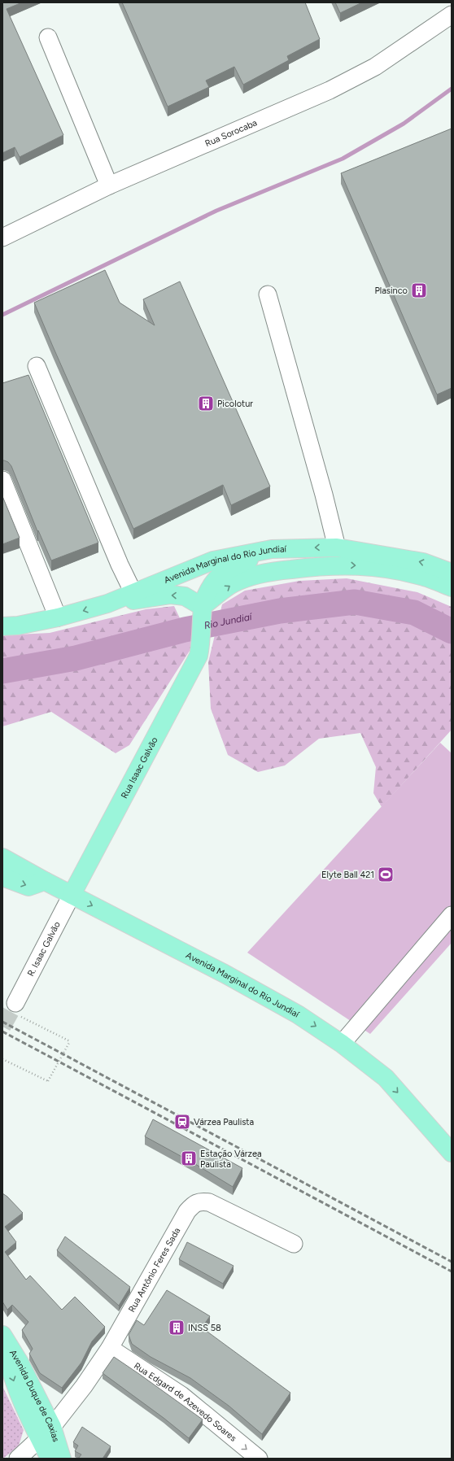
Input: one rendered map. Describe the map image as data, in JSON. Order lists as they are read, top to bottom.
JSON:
{
  "streets": {
    "main road": ["Avenida Marginal do Rio Jundiaí", "Rua Isaac Galvão", "Avenida Duque de Caxias"],
    "street": [
      "Rua Sorocaba",
      "R. Isaac Galvão",
      "Rua Antônio Feres Sada",
      "Rua Edgard de Azevedo Soares"
    ]
  },
  "crossings": [
    ["Avenida Marginal do Rio Jundiaí", "Rua Isaac Galvão"],
    ["Avenida Marginal do Rio Jundiaí", "R. Isaac Galvão"],
    ["Rua Isaac Galvão", "R. Isaac Galvão"],
    ["Rua Antônio Feres Sada", "Avenida Duque de Caxias"],
    ["Rua Antônio Feres Sada", "Rua Edgard de Azevedo Soares"]
  ],
  "one_way": ["Rua Edgard de Azevedo Soares"],
  "water": ["Rio Jundiaí"],
  "places": {
    "building": [
      "Plasinco",
      "Picolotur",
      "Estação Várzea Paulista",
      "INSS 58"
    ],
    "sports": ["Elyte Ball 421"],
    "station": ["Várzea Paulista"]
  }
}
